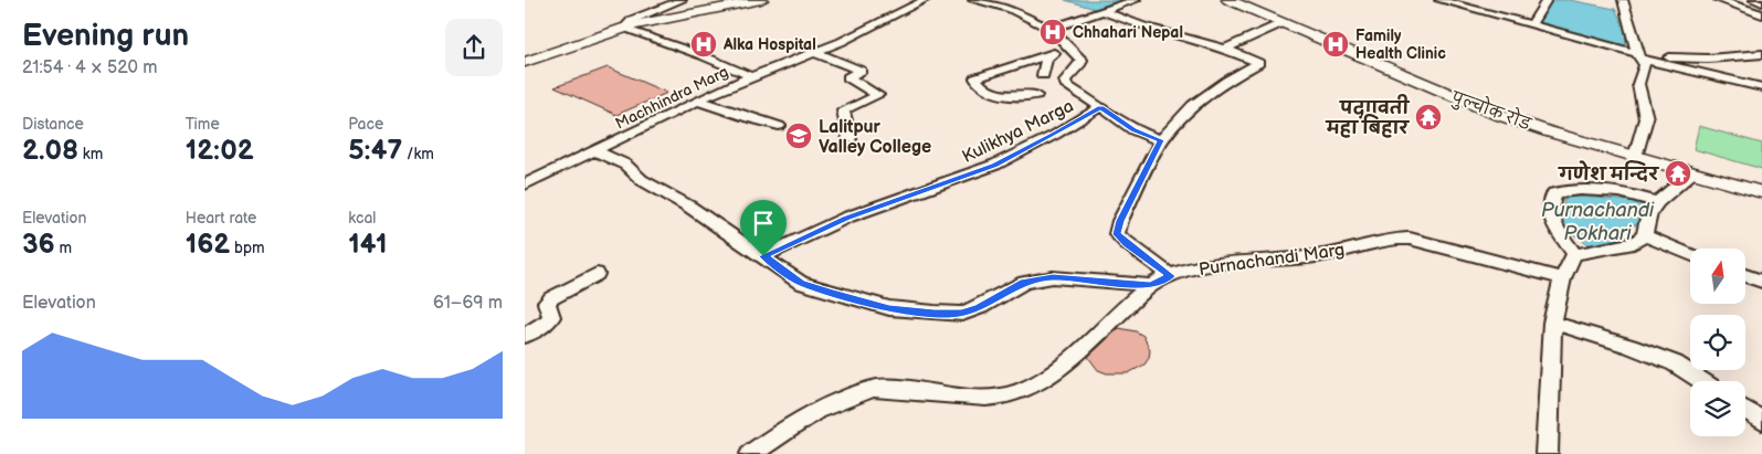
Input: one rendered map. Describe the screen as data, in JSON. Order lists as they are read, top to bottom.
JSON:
{
  "streets": {
    "main road": ["पुल्चोक रोड"],
    "street": ["Machhindra Marg", "Kulikhya Marga", "Purnachandi Marg"]
  },
  "water": ["Purnachandi Pokhari"],
  "places": {
    "hospital": ["Chhahari Nepal", "Alka Hospital", "Family Health Clinic"],
    "temple": ["पद्मावती महा बिहार", "गणेश मन्दिर"],
    "school or university": ["Lalitpur Valley College"]
  },
  "north": "top",
  "page": {
    "heading": ["Evening run", "21:54 · 4 × 520 m"],
    "stats": [
      ["Distance", "2.08 km"],
      ["Time", "12:02"],
      ["Pace", "5:47 /km"],
      ["Elevation", "36 m"],
      ["Heart rate", "162 bpm"],
      ["kcal", "141"]
    ],
    "chart": ["Elevation", "61–69 m"]
  }
}
